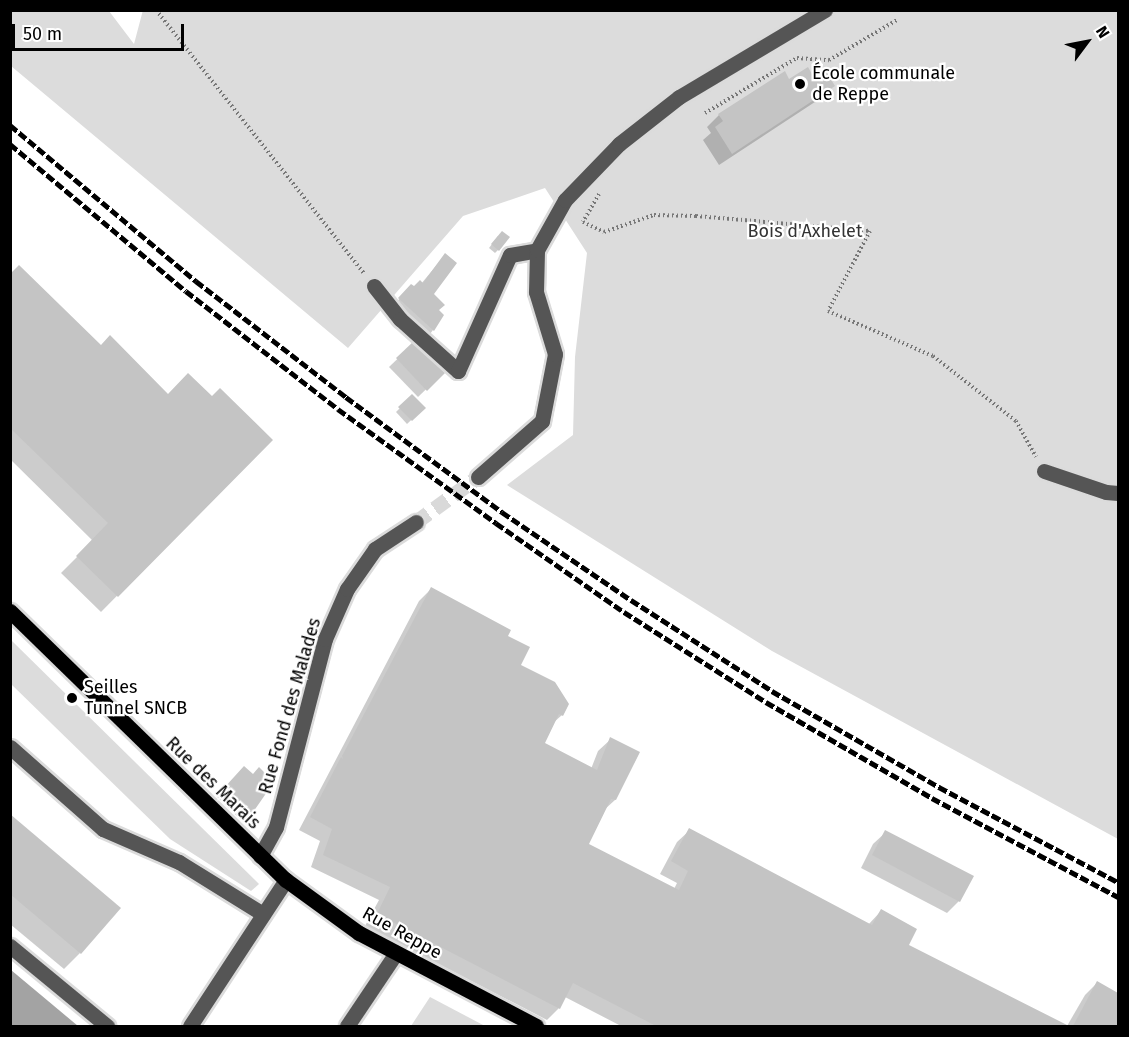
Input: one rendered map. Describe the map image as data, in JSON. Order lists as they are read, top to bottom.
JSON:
{
  "streets": {
    "main road": ["Rue des Marais", "Rue Reppe"],
    "street": ["Rue Fond des Malades"]
  },
  "crossings": [
    ["Rue Fond des Malades", "Rue des Marais"],
    ["Rue Fond des Malades", "Rue Reppe"],
    ["Rue des Marais", "Rue Reppe"]
  ],
  "parks": ["Bois d'Axhelet"],
  "places": ["École communale de Reppe", "Seilles Tunnel SNCB"],
  "scale_bar": "50 m",
  "north": "top right"
}
